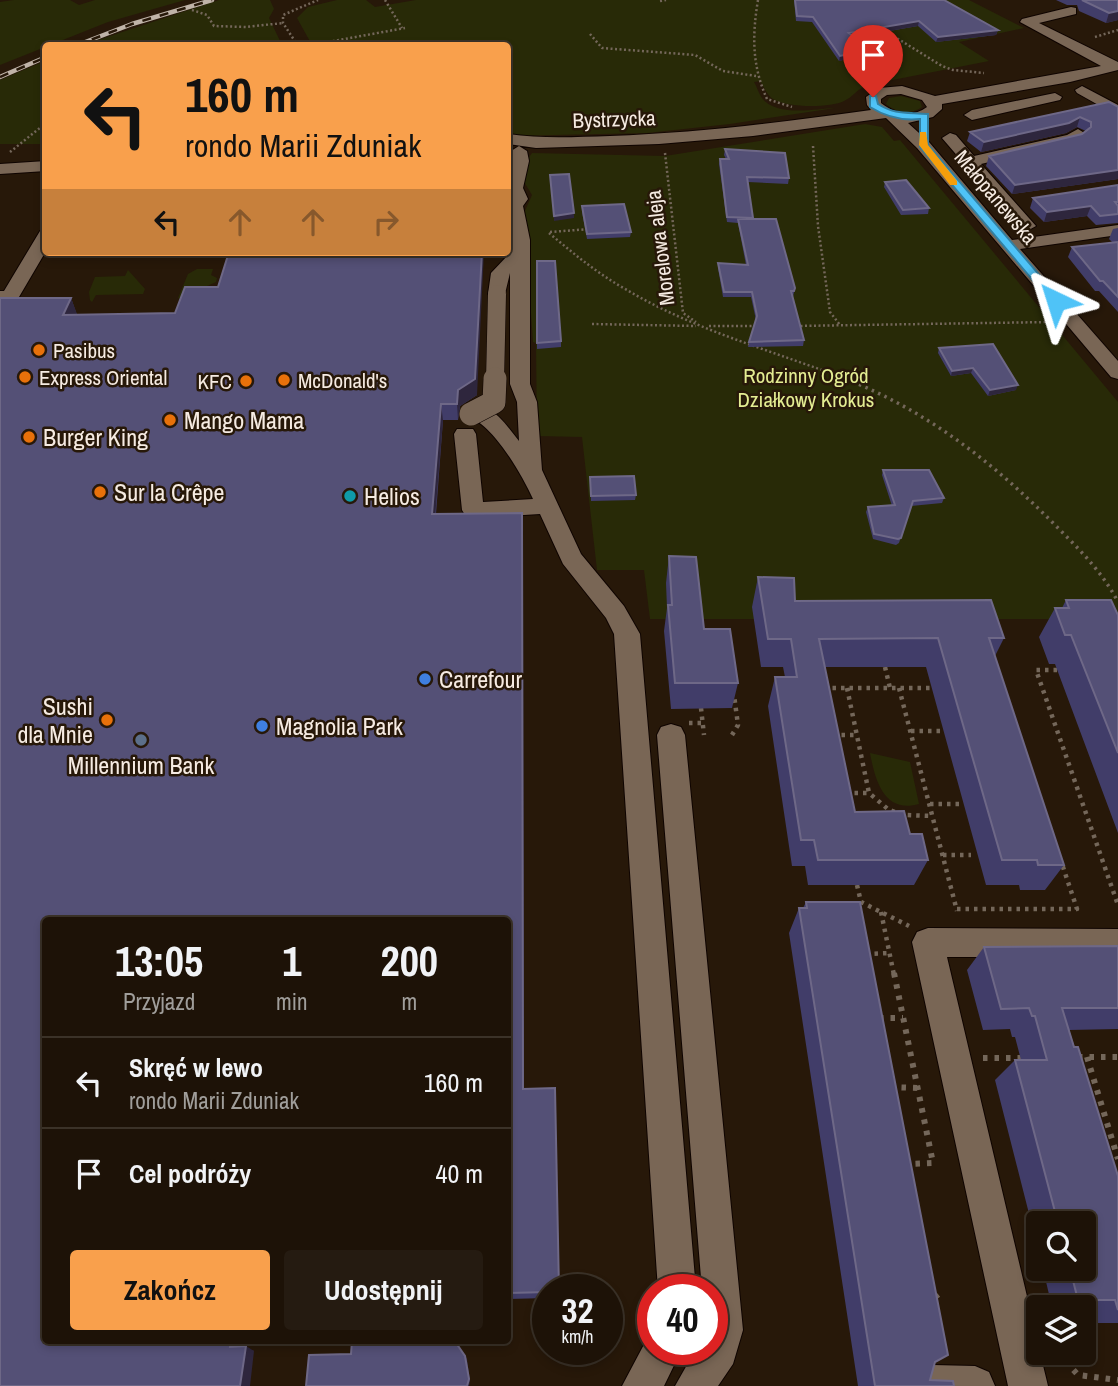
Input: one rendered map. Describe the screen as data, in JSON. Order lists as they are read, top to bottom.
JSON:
{
  "streets": {
    "street": ["Bystrzycka", "Małopanewska"],
    "path": ["Morelowa aleja"]
  },
  "crossings": [
    ["Bystrzycka", "Małopanewska"]
  ],
  "parks": ["Rodzinny Ogród Działkowy Krokus"],
  "places": [
    "Pasibus",
    "Express Oriental",
    "McDonald's",
    "KFC",
    "Mango Mama",
    "Burger King",
    "Sur la Crêpe",
    "Helios",
    "Carrefour",
    "Sushi dla Mnie",
    "Magnolia Park",
    "Millennium Bank"
  ],
  "page": {
    "turn": ["160 m", "rondo Marii Zduniak"],
    "eta": [
      "13:05",
      "Przyjazd",
      "1",
      "min",
      "200",
      "m"
    ],
    "list": [
      {
        "name": "Skręć w lewo",
        "note": "rondo Marii Zduniak",
        "value": "160 m"
      },
      {
        "name": "Cel podróży",
        "value": "40 m"
      }
    ],
    "buttons": ["Zakończ", "Udostępnij"],
    "speed": "32 km/h",
    "limit": "40"
  }
}
